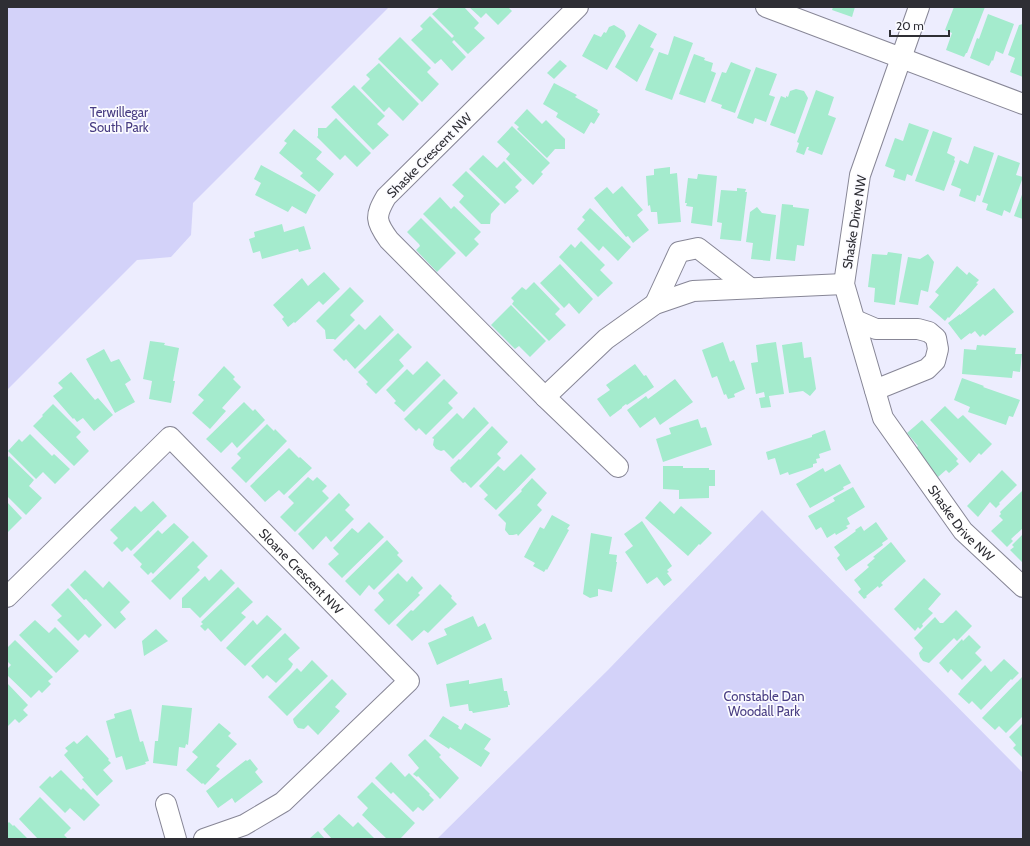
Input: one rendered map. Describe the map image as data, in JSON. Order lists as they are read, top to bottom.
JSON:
{
  "streets": {
    "street": ["Shaske Crescent NW", "Shaske Drive NW", "Sloane Crescent NW"]
  },
  "parks": ["Terwillegar South Park", "Constable Dan Woodall Park"],
  "scale_bar": "20 m"
}
